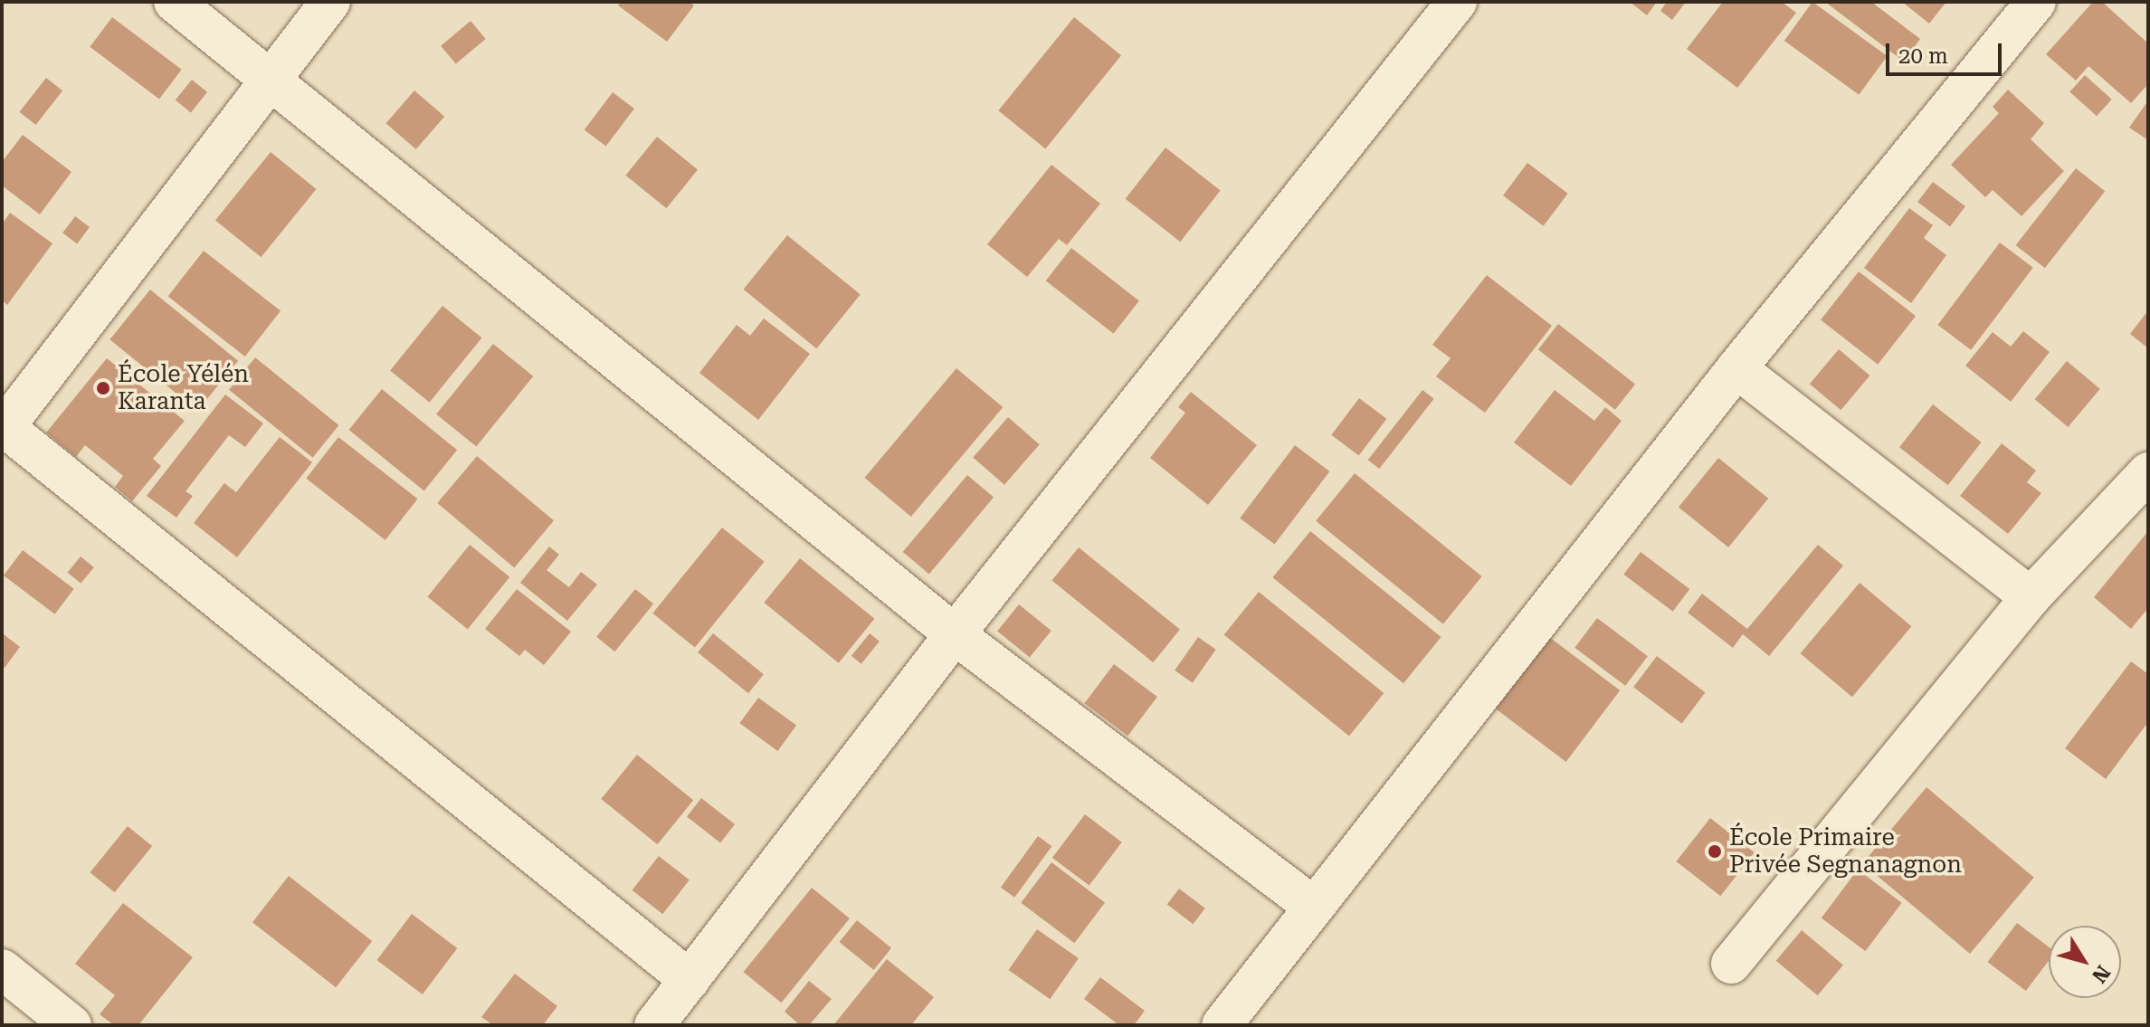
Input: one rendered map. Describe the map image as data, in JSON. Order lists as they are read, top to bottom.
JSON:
{
  "places": ["École Yélén Karanta", "École Primaire Privée Segnanagnon"],
  "scale_bar": "20 m",
  "north": "bottom right"
}
